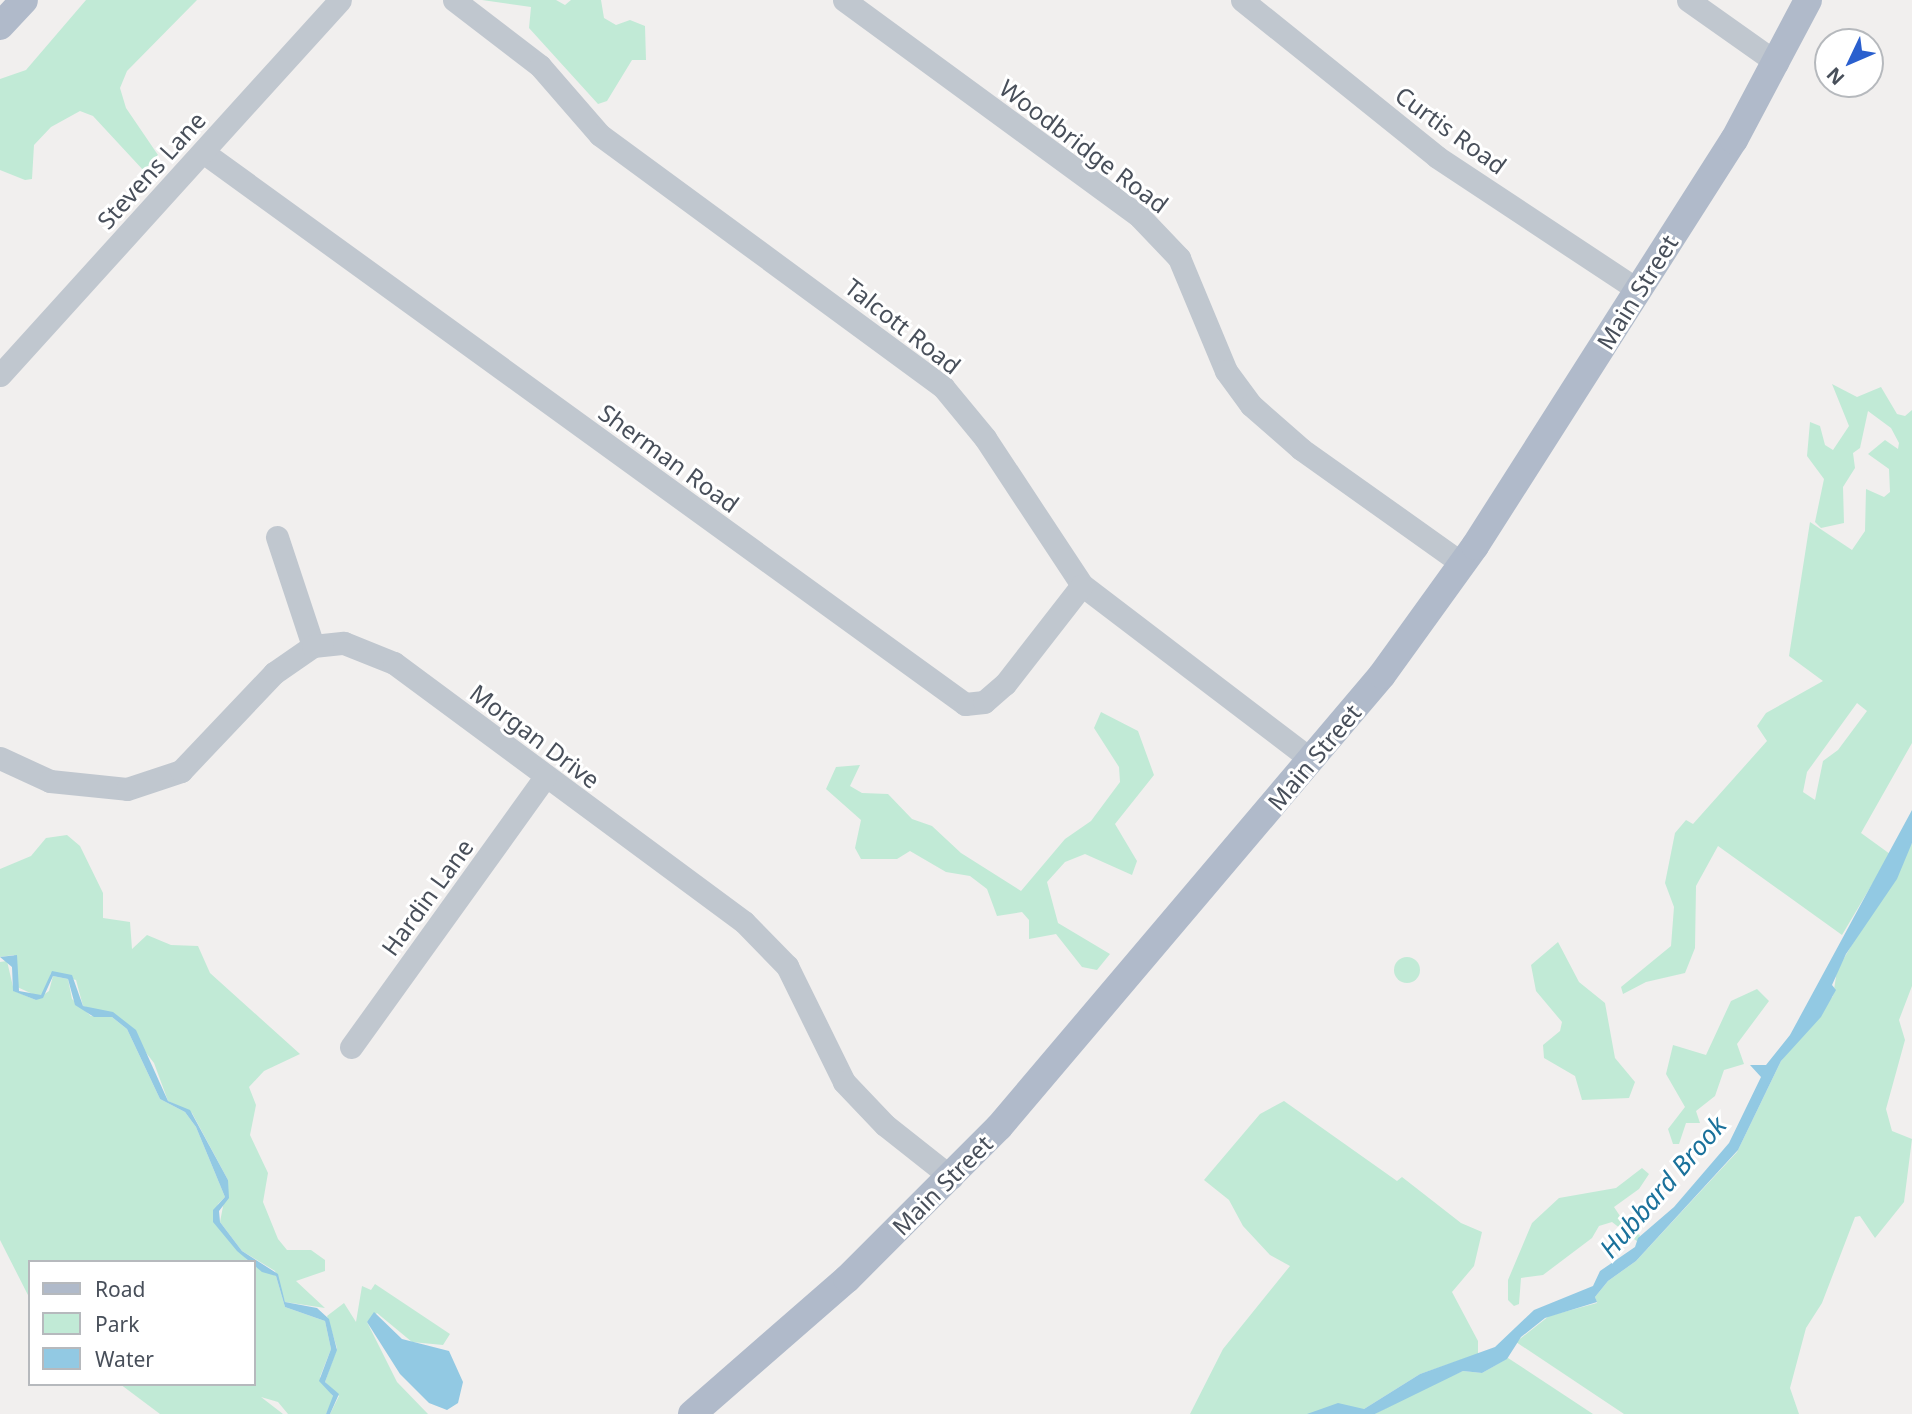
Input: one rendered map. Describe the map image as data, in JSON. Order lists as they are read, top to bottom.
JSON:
{
  "streets": {
    "main road": ["Main Street"],
    "street": [
      "Curtis Road",
      "Woodbridge Road",
      "Stevens Lane",
      "Talcott Road",
      "Sherman Road",
      "Morgan Drive",
      "Hardin Lane"
    ]
  },
  "crossings": [
    ["Curtis Road", "Main Street"],
    ["Woodbridge Road", "Main Street"],
    ["Stevens Lane", "Sherman Road"],
    ["Main Street", "Talcott Road"],
    ["Main Street", "Morgan Drive"],
    ["Talcott Road", "Sherman Road"],
    ["Morgan Drive", "Hardin Lane"]
  ],
  "water": ["Hubbard Brook"],
  "legend": ["Road", "Park", "Water"],
  "north": "bottom left"
}
